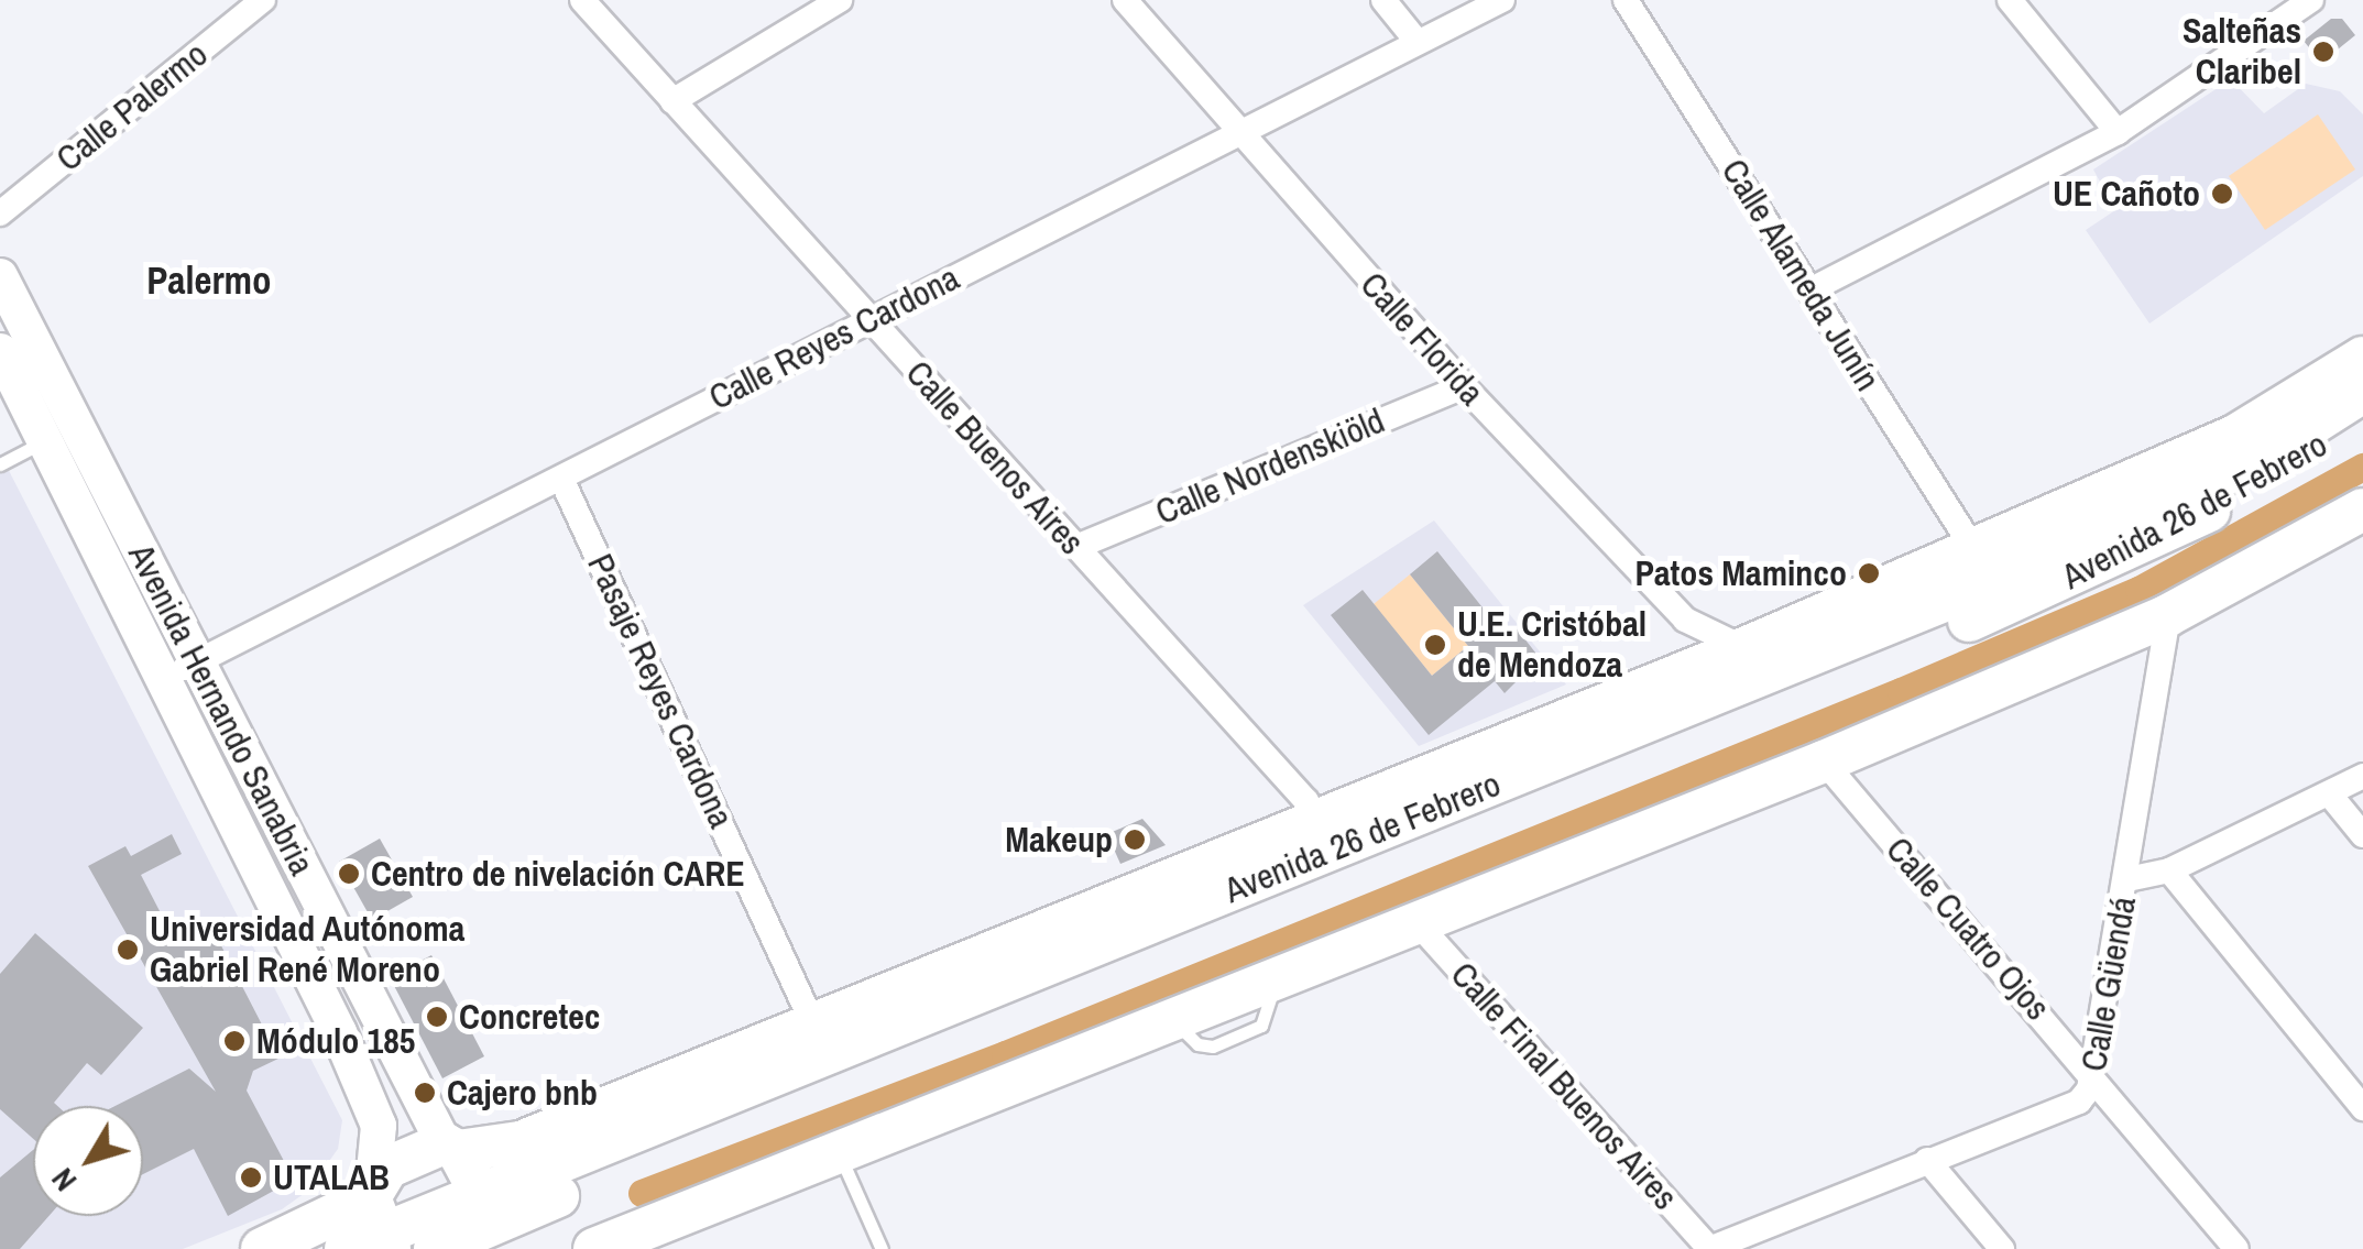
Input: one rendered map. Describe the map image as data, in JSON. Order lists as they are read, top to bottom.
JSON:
{
  "streets": {
    "main road": ["Avenida 26 de Febrero"],
    "street": [
      "Calle Palermo",
      "Calle Alameda Junín",
      "Calle Reyes Cardona",
      "Calle Florida",
      "Calle Buenos Aires",
      "Calle Nordenskiöld",
      "Pasaje Reyes Cardona",
      "Avenida Hernando Sanabria",
      "Calle Cuatro Ojos",
      "Calle Güendá",
      "Calle Final Buenos Aires"
    ]
  },
  "crossings": [
    ["Calle Alameda Junín", "Avenida 26 de Febrero"],
    ["Calle Reyes Cardona", "Calle Florida"],
    ["Calle Reyes Cardona", "Calle Buenos Aires"],
    ["Calle Reyes Cardona", "Pasaje Reyes Cardona"],
    ["Calle Reyes Cardona", "Avenida Hernando Sanabria"],
    ["Calle Florida", "Calle Nordenskiöld"],
    ["Calle Florida", "Avenida 26 de Febrero"],
    ["Calle Buenos Aires", "Calle Nordenskiöld"],
    ["Calle Buenos Aires", "Avenida 26 de Febrero"],
    ["Avenida 26 de Febrero", "Pasaje Reyes Cardona"],
    ["Avenida 26 de Febrero", "Avenida Hernando Sanabria"],
    ["Avenida 26 de Febrero", "Calle Cuatro Ojos"],
    ["Avenida 26 de Febrero", "Calle Güendá"],
    ["Avenida 26 de Febrero", "Calle Final Buenos Aires"],
    ["Calle Cuatro Ojos", "Calle Güendá"],
    ["Calle Güendá", "Calle Final Buenos Aires"]
  ],
  "districts": ["Palermo"],
  "places": [
    "Salteñas Claribel",
    "UE Cañoto",
    "Patos Maminco",
    "U.E. Cristóbal de Mendoza",
    "Makeup",
    "Centro de nivelación CARE",
    "Universidad Autónoma Gabriel René Moreno",
    "Concretec",
    "Módulo 185",
    "Cajero bnb",
    "UTALAB"
  ],
  "north": "bottom left"
}
